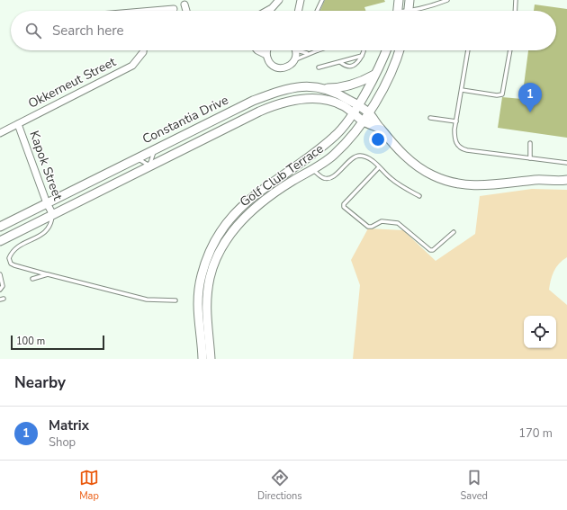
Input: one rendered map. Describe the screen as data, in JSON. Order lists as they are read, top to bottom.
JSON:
{
  "streets": {
    "street": [
      "Okkerneut Street",
      "Constantia Drive",
      "Kapok Street",
      "Golf Club Terrace"
    ]
  },
  "crossings": [
    ["Okkerneut Street", "Kapok Street"],
    ["Constantia Drive", "Kapok Street"],
    ["Constantia Drive", "Golf Club Terrace"]
  ],
  "scale_bar": "100 m",
  "page": {
    "search": "Search here",
    "pins": "1",
    "scale": "100 m",
    "heading": "Nearby",
    "list": [
      {
        "mark": "1",
        "name": "Matrix",
        "note": "Shop",
        "value": "170 m"
      }
    ],
    "nav": ["Map", "Directions", "Saved"]
  }
}
